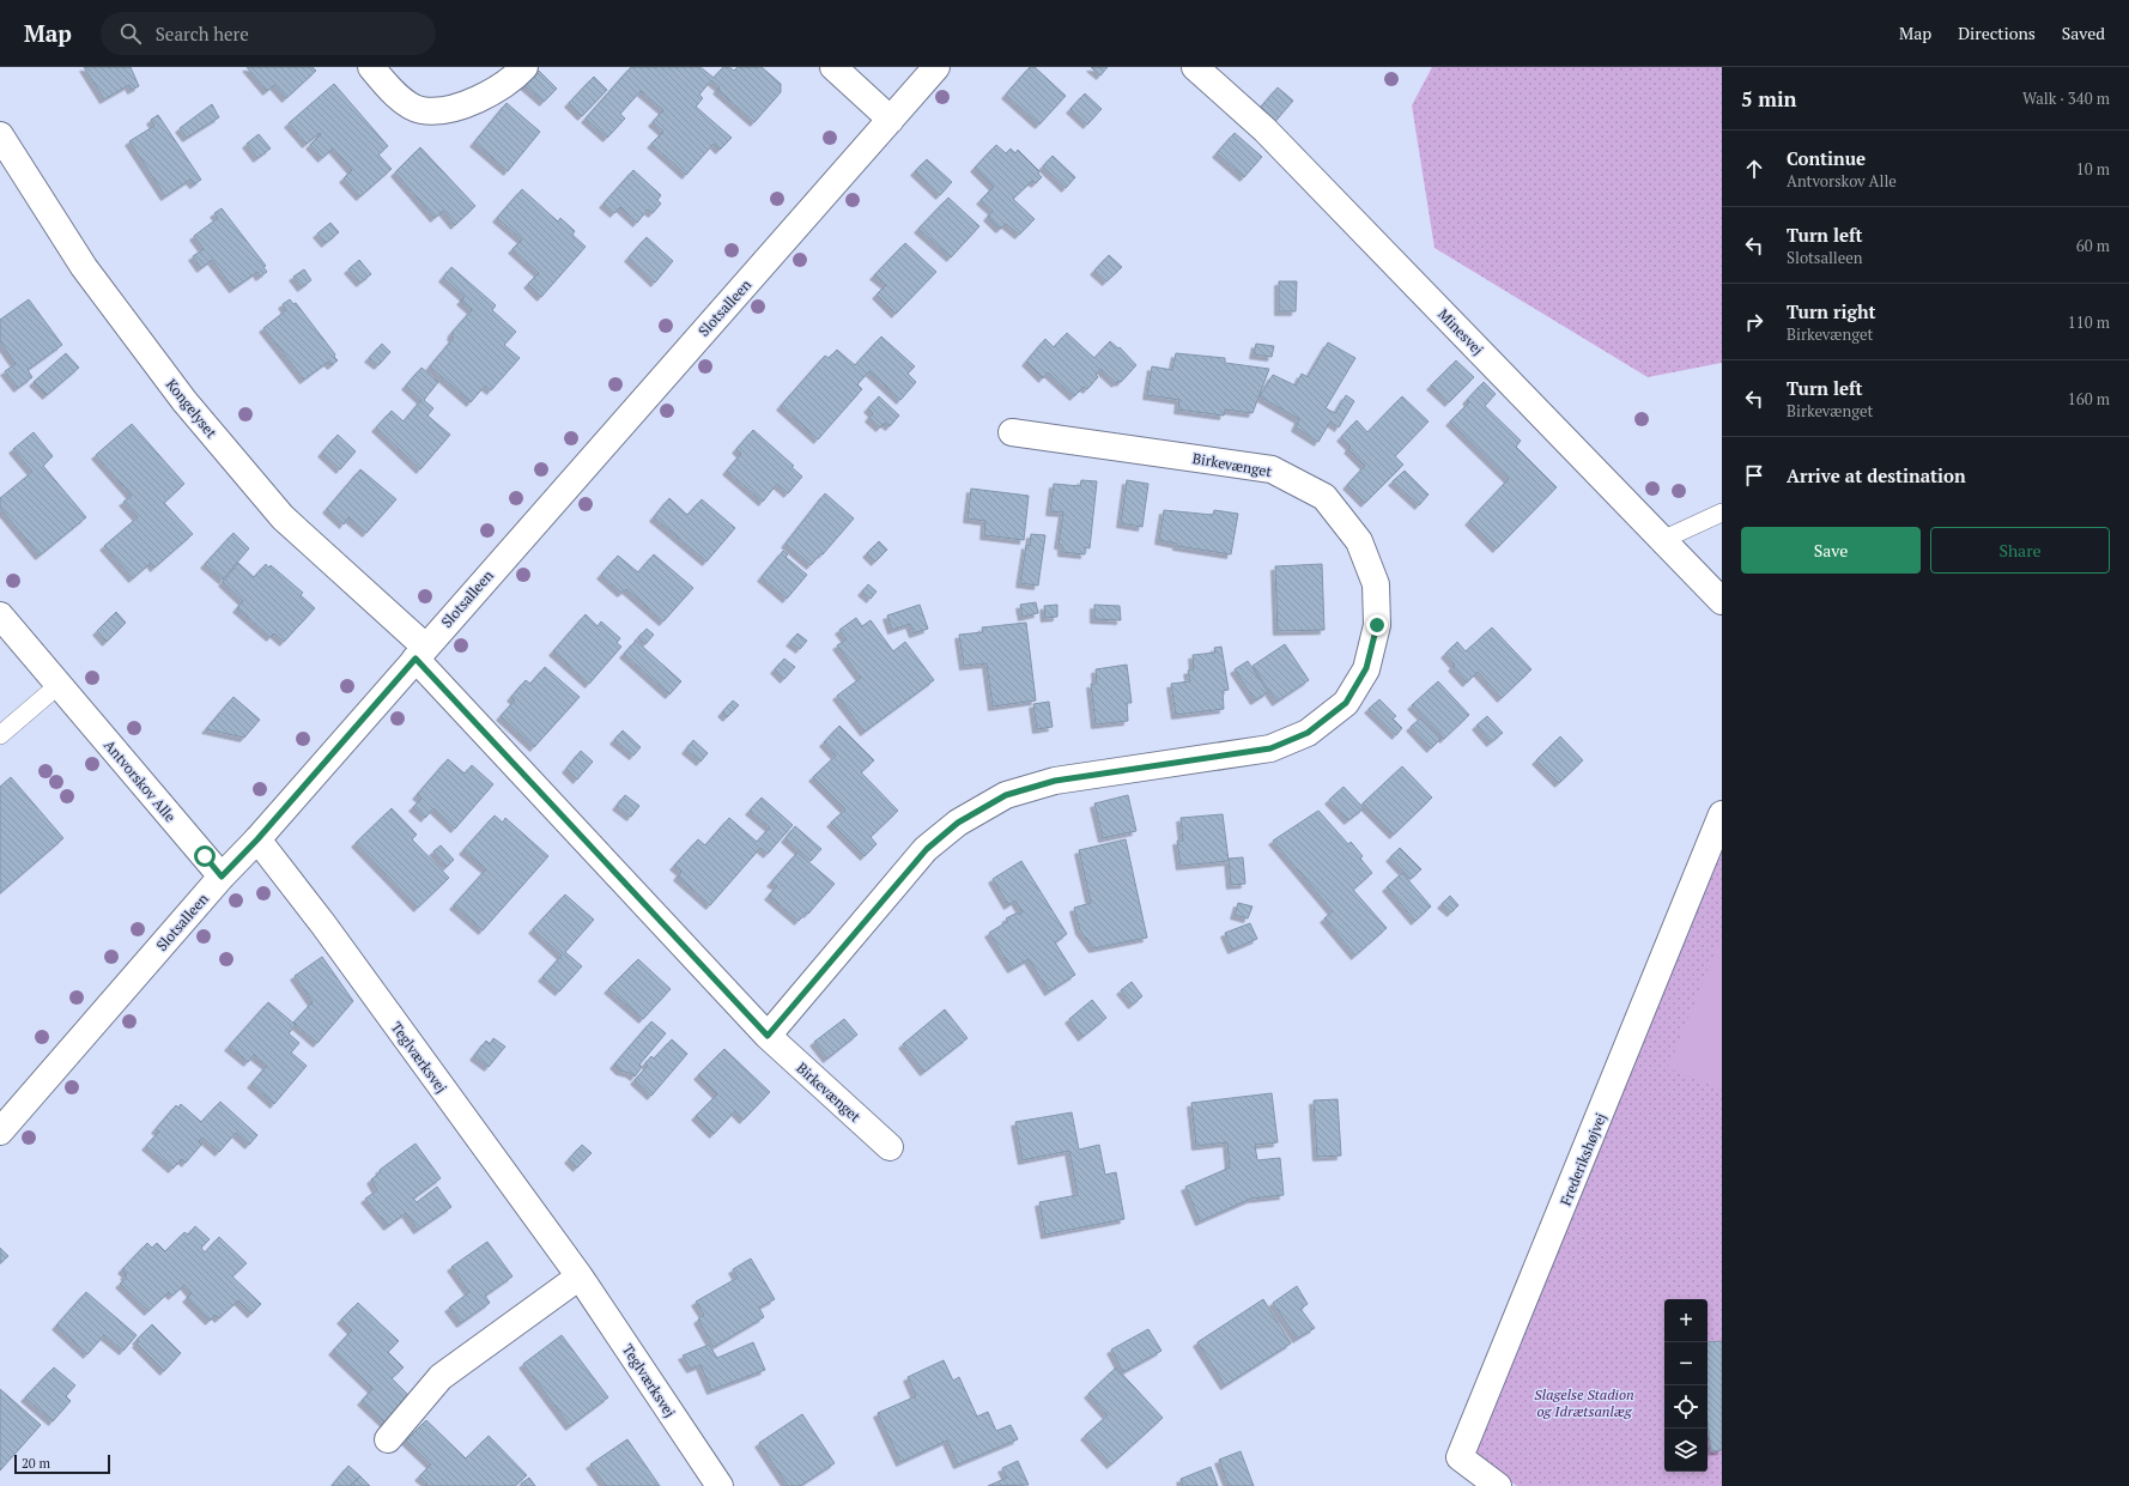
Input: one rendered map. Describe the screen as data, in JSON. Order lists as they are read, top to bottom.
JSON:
{
  "streets": {
    "street": [
      "Slotsalleen",
      "Minesvej",
      "Kongelyset",
      "Birkevænget",
      "Antvorskov Alle",
      "Teglværksvej",
      "Frederikshøjvej"
    ]
  },
  "crossings": [
    ["Slotsalleen", "Kongelyset"],
    ["Slotsalleen", "Birkevænget"],
    ["Slotsalleen", "Antvorskov Alle"],
    ["Slotsalleen", "Teglværksvej"],
    ["Kongelyset", "Birkevænget"]
  ],
  "parks": ["Slagelse Stadion og Idrætsanlæg"],
  "scale_bar": "20 m",
  "page": {
    "header": "Map",
    "search": "Search here",
    "nav": ["Map", "Directions", "Saved"],
    "heading": ["5 min", "Walk · 340 m"],
    "list": [
      ["Continue", "Antvorskov Alle", "10 m"],
      ["Turn left", "Slotsalleen", "60 m"],
      ["Turn right", "Birkevænget", "110 m"],
      ["Turn left", "Birkevænget", "160 m"],
      "Arrive at destination"
    ],
    "buttons": ["Save", "Share"],
    "map_buttons": ["+", "−"],
    "scale": "20 m"
  }
}
